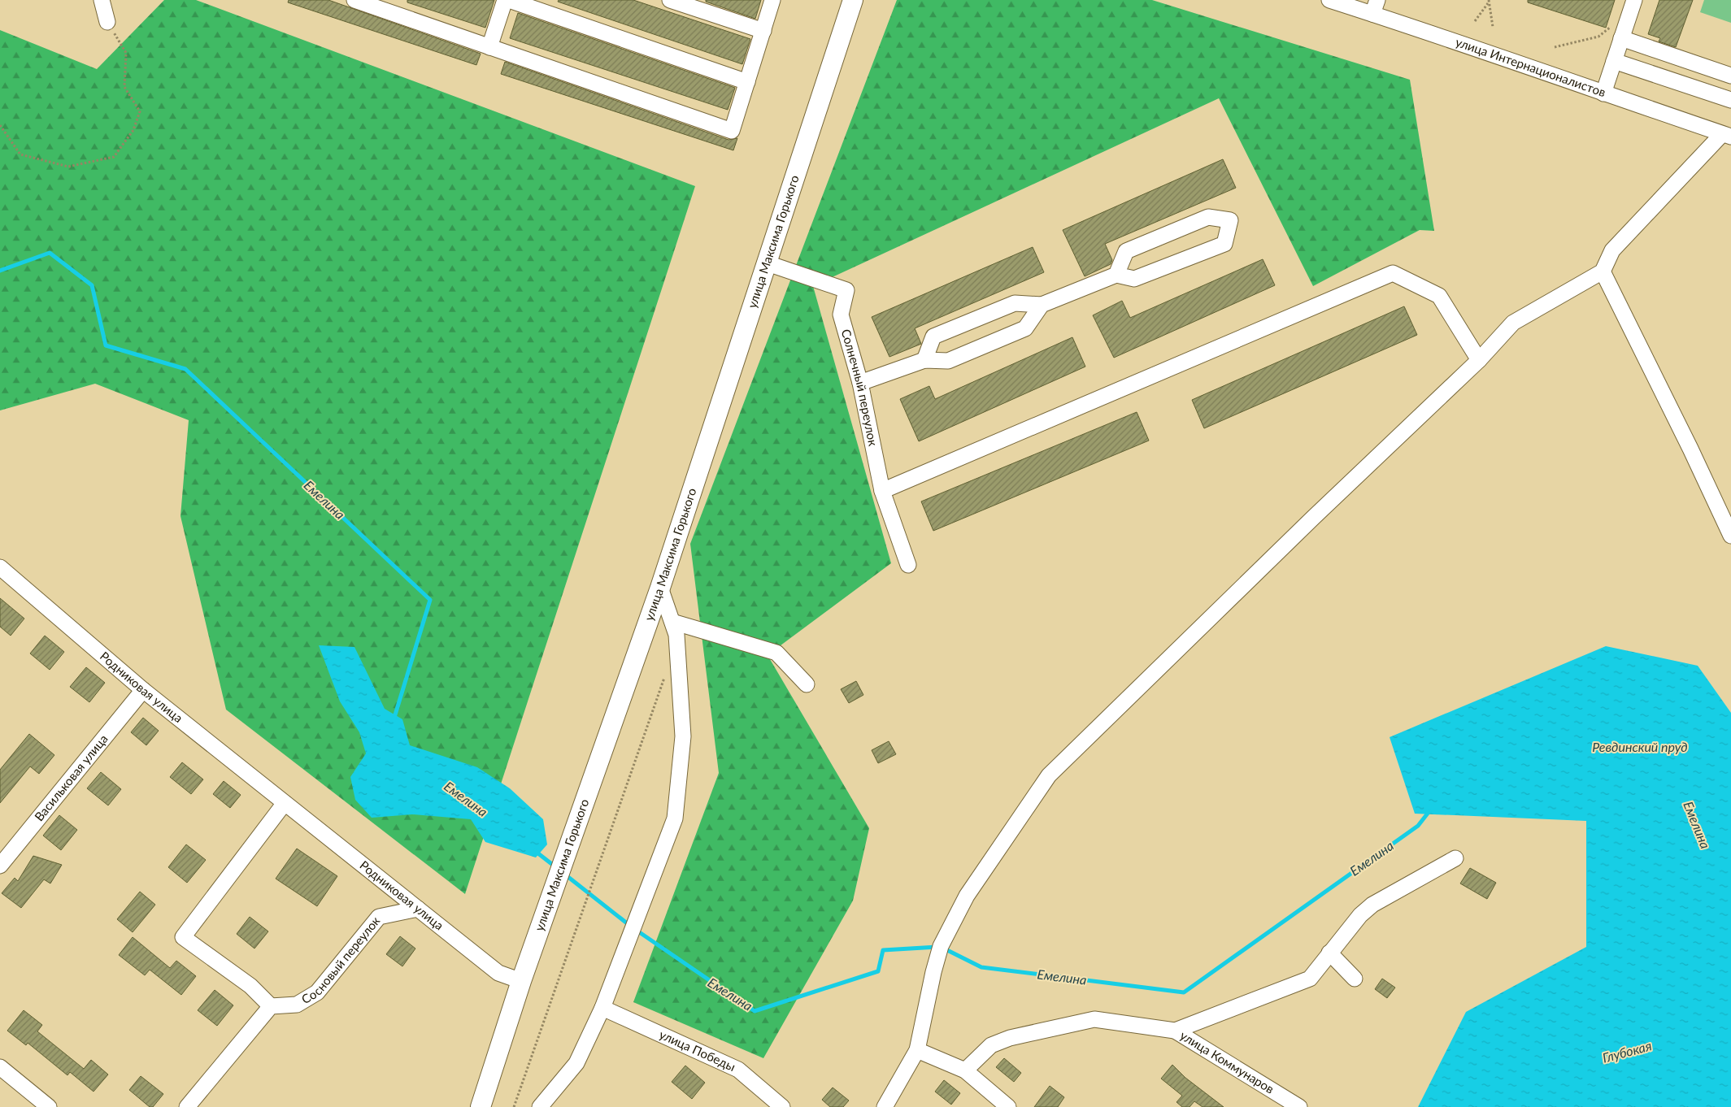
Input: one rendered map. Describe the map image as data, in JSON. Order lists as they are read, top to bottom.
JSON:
{
  "streets": {
    "main road": ["улица Максима Горького"],
    "street": [
      "улица Интернационалистов",
      "Солнечный переулок",
      "Родниковая улица",
      "Васильковая улица",
      "Сосновый переулок",
      "улица Победы",
      "улица Коммунаров"
    ]
  },
  "crossings": [
    ["улица Максима Горького", "Солнечный переулок"],
    ["улица Максима Горького", "Родниковая улица"],
    ["Родниковая улица", "Васильковая улица"],
    ["Родниковая улица", "Сосновый переулок"]
  ],
  "water": ["Емелина", "Ревдинский пруд", "Глубокая"]
}
